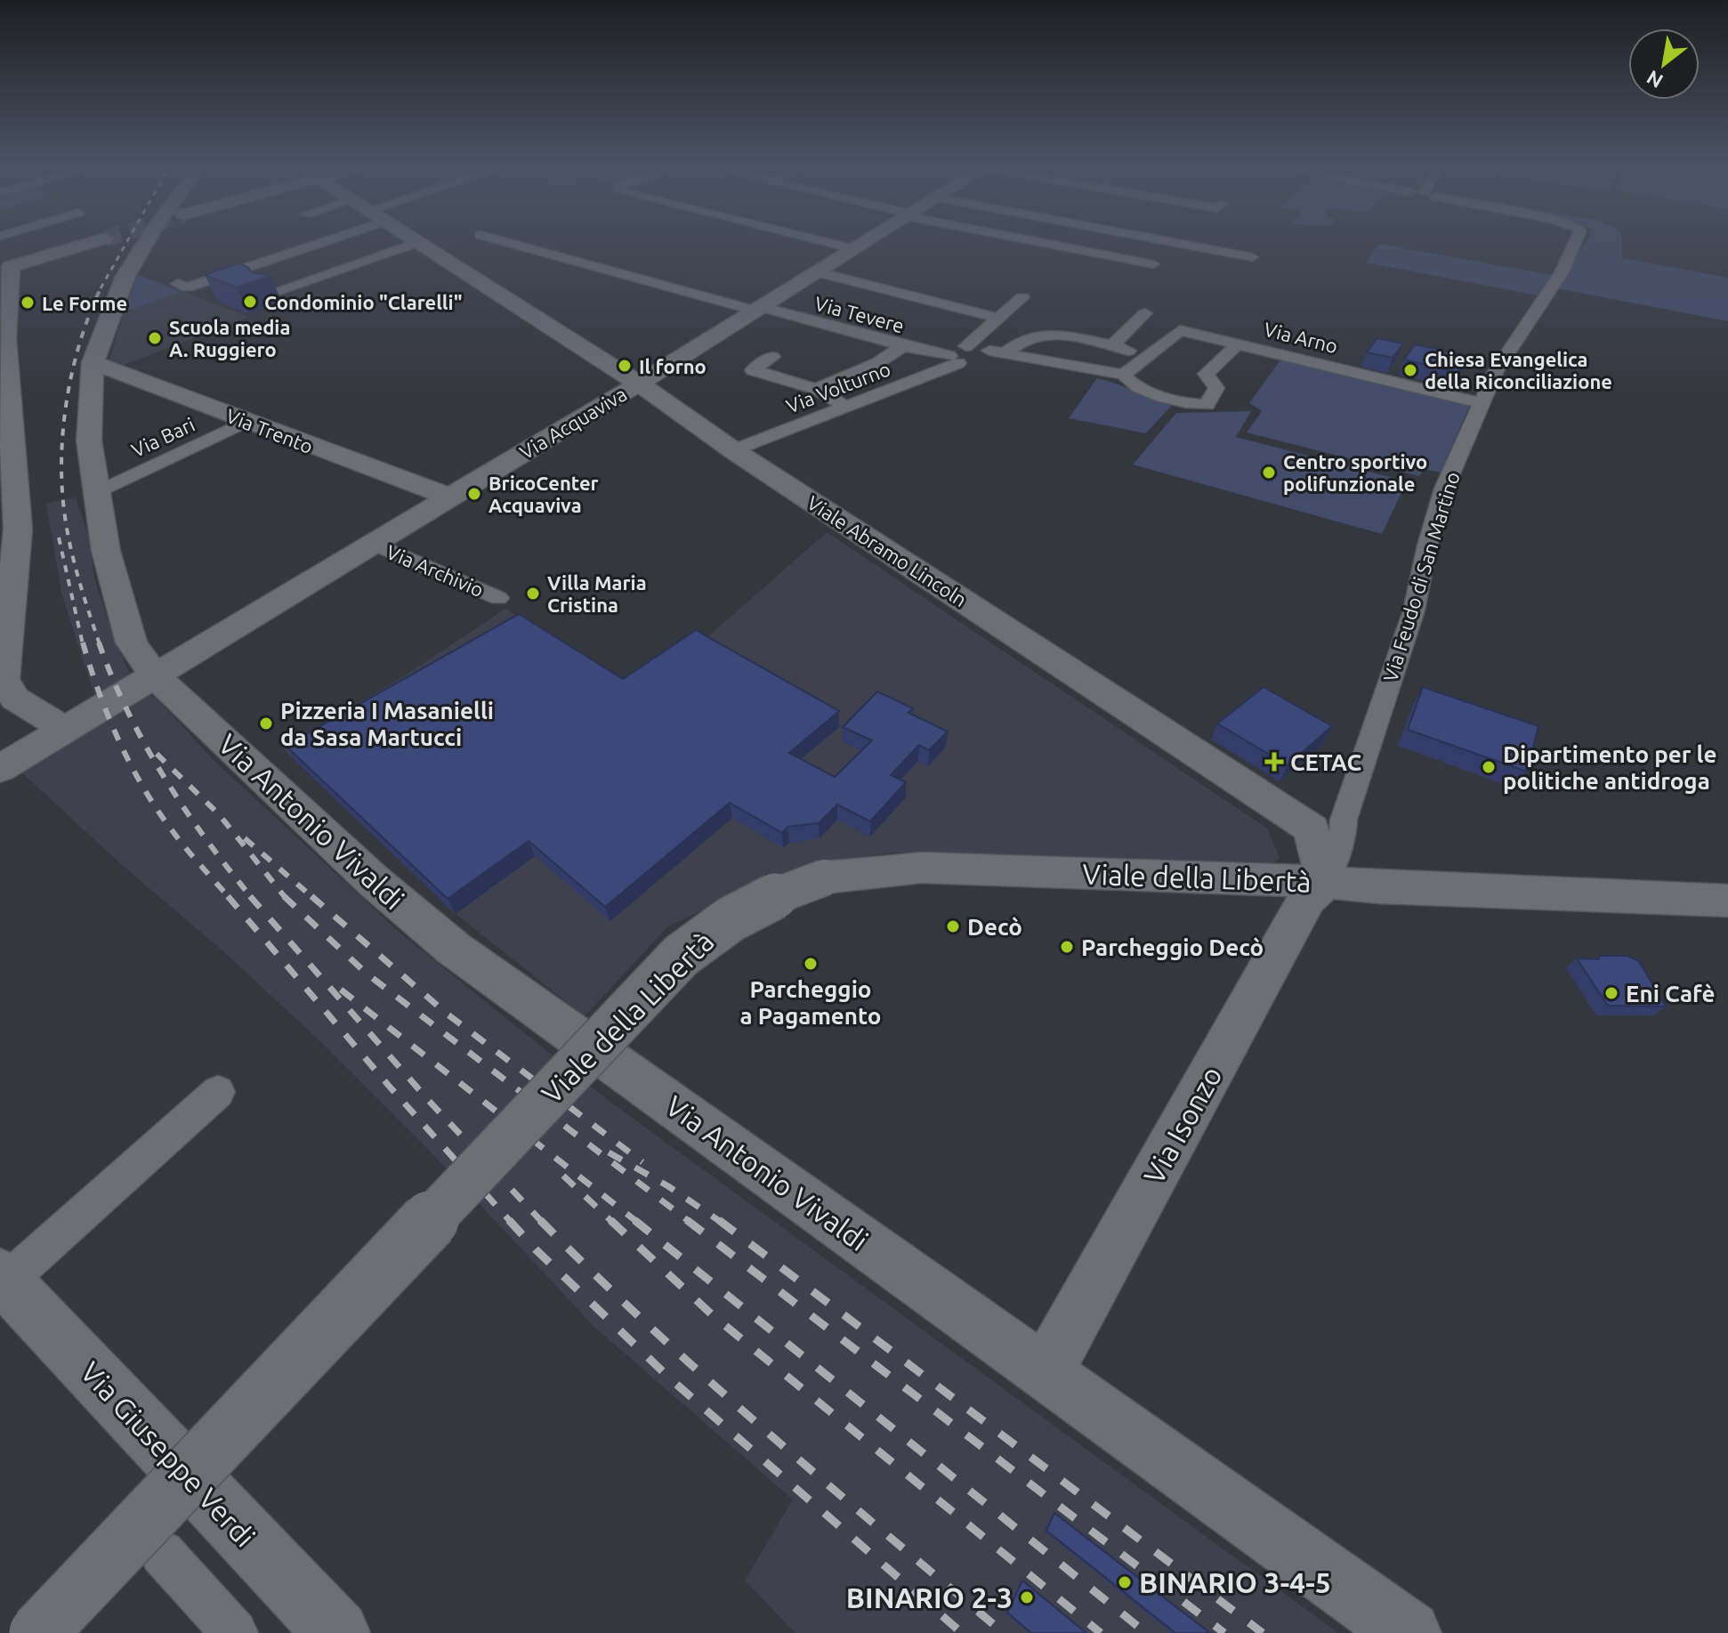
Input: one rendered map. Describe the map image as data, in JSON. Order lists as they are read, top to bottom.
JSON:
{
  "streets": {
    "street": [
      "Via Tevere",
      "Via Arno",
      "Via Volturno",
      "Via Acquaviva",
      "Via Trento",
      "Via Bari",
      "Viale Abramo Lincoln",
      "Via Archivio",
      "Via Feudo di San Martino",
      "Via Antonio Vivaldi",
      "Viale della Libertà",
      "Via Isonzo",
      "Via Giuseppe Verdi"
    ]
  },
  "crossings": [
    ["Via Tevere", "Via Volturno"],
    ["Via Tevere", "Via Acquaviva"],
    ["Via Arno", "Via Volturno"],
    ["Via Arno", "Via Feudo di San Martino"],
    ["Via Volturno", "Viale Abramo Lincoln"],
    ["Via Acquaviva", "Via Trento"],
    ["Via Acquaviva", "Viale Abramo Lincoln"],
    ["Via Acquaviva", "Via Archivio"],
    ["Via Acquaviva", "Via Antonio Vivaldi"],
    ["Via Trento", "Via Bari"],
    ["Via Trento", "Via Antonio Vivaldi"],
    ["Via Bari", "Via Antonio Vivaldi"],
    ["Viale Abramo Lincoln", "Via Feudo di San Martino"],
    ["Viale Abramo Lincoln", "Viale della Libertà"],
    ["Viale Abramo Lincoln", "Via Isonzo"],
    ["Via Feudo di San Martino", "Viale della Libertà"],
    ["Via Feudo di San Martino", "Via Isonzo"],
    ["Via Antonio Vivaldi", "Via Isonzo"],
    ["Viale della Libertà", "Via Isonzo"]
  ],
  "places": {
    "other": [
      "Condominio \"Clarelli\"",
      "Le Forme",
      "Scuola media A. Ruggiero",
      "Il forno",
      "Chiesa Evangelica della Riconciliazione",
      "Centro sportivo polifunzionale",
      "BricoCenter Acquaviva",
      "Villa Maria Cristina",
      "Pizzeria I Masanielli da Sasa Martucci",
      "Dipartimento per le politiche antidroga",
      "Decò",
      "Parcheggio Decò",
      "Parcheggio a Pagamento",
      "Eni Cafè",
      "BINARIO 3-4-5",
      "BINARIO 2-3"
    ],
    "health": ["CETAC"]
  },
  "north": "bottom left"
}
